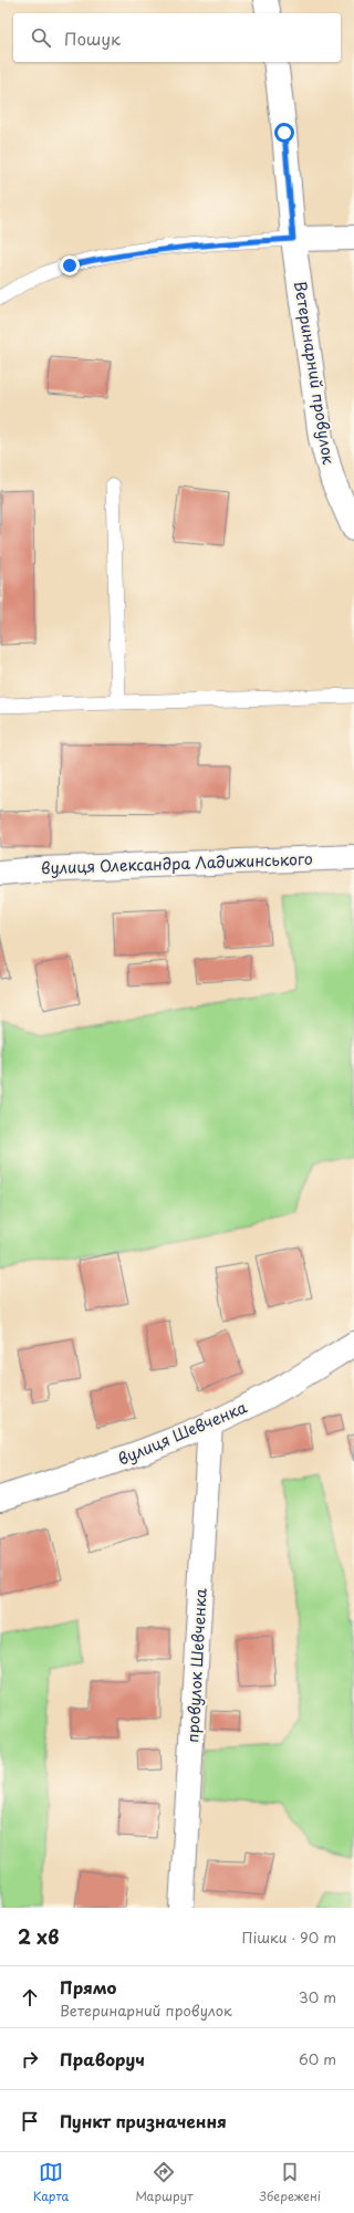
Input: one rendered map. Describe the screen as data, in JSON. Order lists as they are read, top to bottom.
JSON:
{
  "streets": {
    "street": [
      "Ветеринарний провулок",
      "вулиця Олександра Ладижинського",
      "вулиця Шевченка",
      "провулок Шевченка"
    ]
  },
  "crossings": [
    ["вулиця Шевченка", "провулок Шевченка"]
  ],
  "page": {
    "search": "Пошук",
    "heading": ["2 хв", "Пішки · 90 m"],
    "list": [
      ["Прямо", "Ветеринарний провулок", "30 m"],
      ["Праворуч", "60 m"],
      "Пункт призначення"
    ],
    "nav": ["Карта", "Маршрут", "Збережені"]
  }
}
